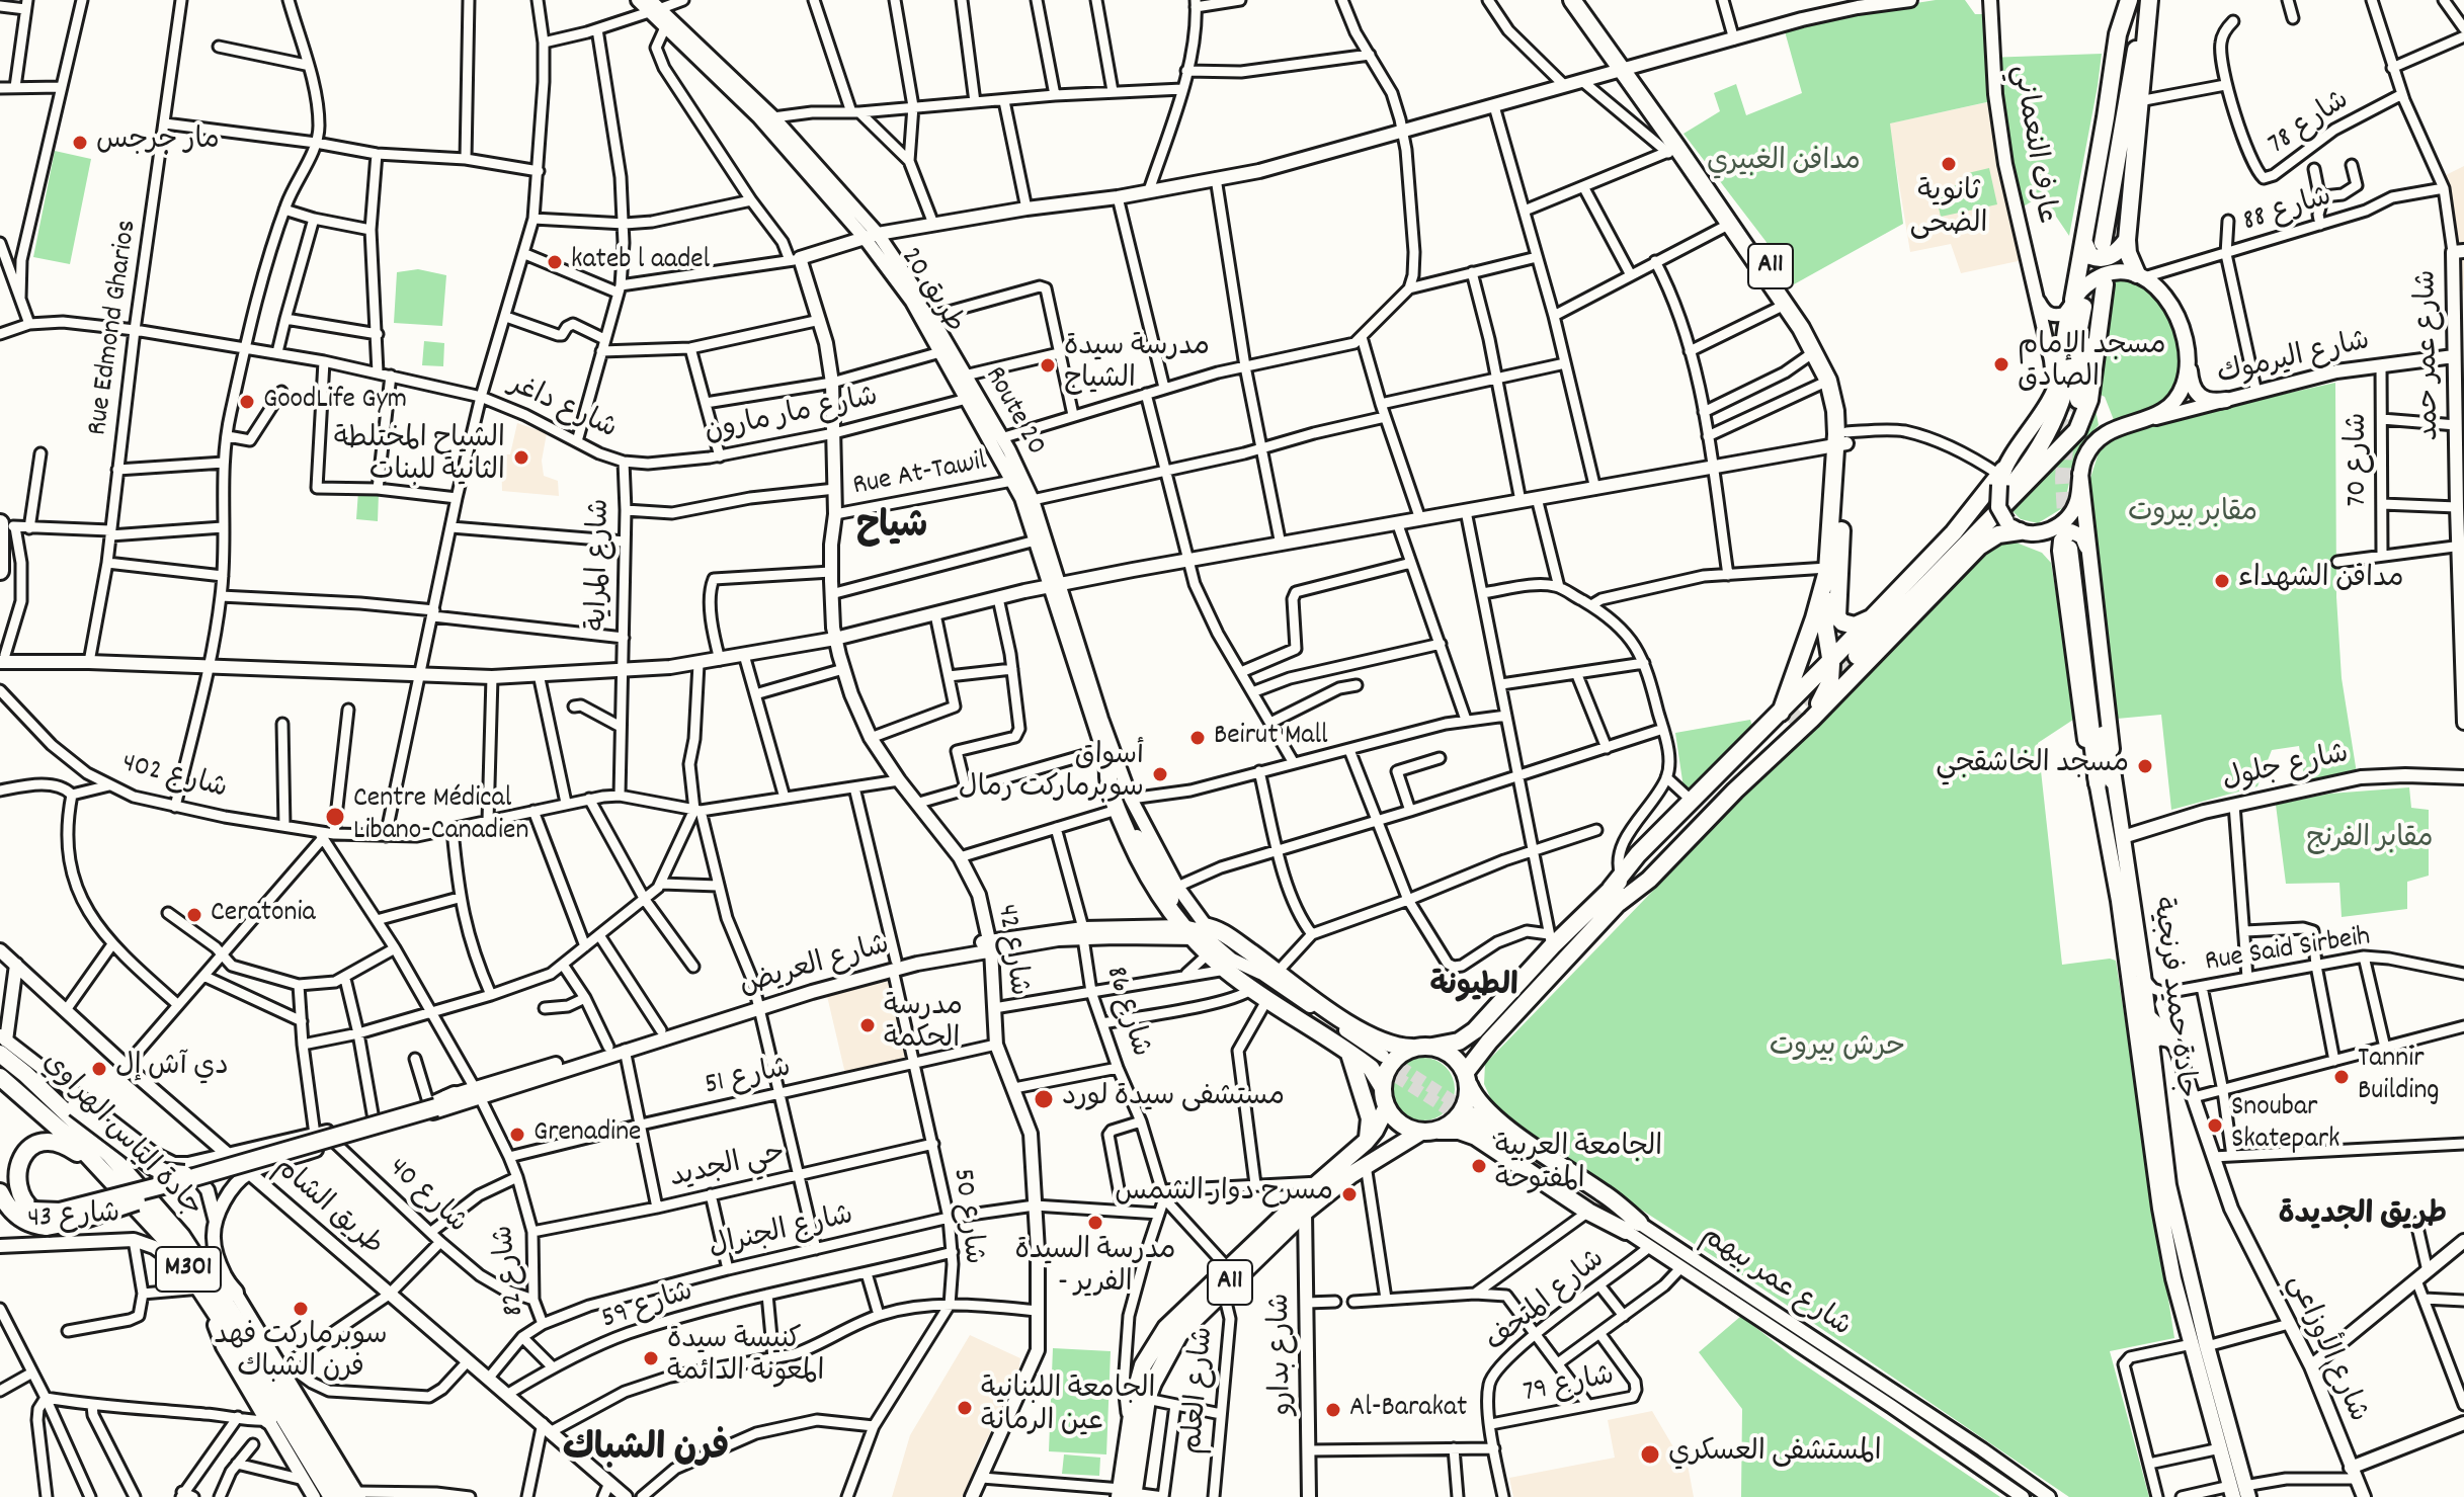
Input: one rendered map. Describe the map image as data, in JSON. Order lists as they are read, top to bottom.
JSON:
{
  "streets": {
    "highway": [
      "A11",
      "جادة حميد فرنجية",
      "جادة الياس الهراوي",
      "M301"
    ],
    "street": [
      "شارع 78",
      "عارف النعماني",
      "شارع 88",
      "طريق 20",
      "Rue Edmond Gharios",
      "شارع عمر حمد",
      "شارع اليرموك",
      "شارع داغر",
      "Route 20",
      "شارع مار مارون",
      "شارع 70",
      "Rue At-Tawil",
      "شارع المراية",
      "شارع جلول",
      "شارع 402",
      "شارع 42",
      "Rue Said Sirbeih",
      "شارع العريض",
      "شارع 86",
      "شارع 51",
      "حي الجديد",
      "شارع 40",
      "طريق الشام",
      "شارع 50",
      "شارع 43",
      "شارع الجنرال",
      "شارع 82",
      "شارع عمر بيهم",
      "شارع المتحف",
      "شارع 59",
      "شارع الأوزاعي",
      "شارع بدارو",
      "شارع 79",
      "شارع العلم"
    ]
  },
  "crossings": [
    ["شارع 78", "شارع عمر حمد"],
    ["شارع 88", "شارع عمر حمد"],
    ["A11", "شارع بدارو"],
    ["A11", "شارع العلم"],
    ["طريق 20", "Route 20"],
    ["طريق 20", "شارع مار مارون"],
    ["طريق 20", "Rue At-Tawil"],
    ["Rue Edmond Gharios", "شارع داغر"],
    ["شارع عمر حمد", "شارع اليرموك"],
    ["شارع اليرموك", "شارع 70"],
    ["شارع داغر", "شارع مار مارون"],
    ["شارع داغر", "شارع المراية"],
    ["Route 20", "شارع العريض"],
    ["شارع مار مارون", "شارع المراية"],
    ["شارع مار مارون", "شارع 42"],
    ["Rue At-Tawil", "شارع 42"],
    ["شارع المراية", "شارع 402"],
    ["شارع جلول", "جادة حميد فرنجية"],
    ["شارع 402", "شارع 42"],
    ["شارع 402", "شارع 50"],
    ["شارع 402", "شارع 82"],
    ["شارع 42", "شارع العريض"],
    ["شارع 42", "شارع 51"],
    ["شارع 42", "شارع الجنرال"],
    ["شارع العريض", "شارع 86"],
    ["شارع العريض", "شارع 40"],
    ["شارع العريض", "طريق الشام"],
    ["شارع العريض", "شارع 50"],
    ["شارع العريض", "شارع 82"],
    ["جادة حميد فرنجية", "شارع الأوزاعي"],
    ["شارع 51", "شارع 50"],
    ["شارع 51", "شارع 82"],
    ["جادة الياس الهراوي", "شارع 43"],
    ["جادة الياس الهراوي", "M301"],
    ["حي الجديد", "شارع 50"],
    ["حي الجديد", "شارع 82"],
    ["شارع 40", "شارع 82"],
    ["طريق الشام", "شارع 82"],
    ["طريق الشام", "شارع 59"],
    ["شارع 50", "شارع الجنرال"],
    ["شارع 50", "شارع 59"],
    ["شارع 43", "M301"],
    ["شارع الجنرال", "شارع 82"],
    ["شارع عمر بيهم", "شارع المتحف"],
    ["شارع المتحف", "شارع 79"]
  ],
  "districts": [
    "شياح",
    "الطيونة",
    "طريق الجديدة",
    "فرن الشباك"
  ],
  "parks": [
    "مدافن الغبيري",
    "مقابر بيروت",
    "مقابر الفرنج",
    "حرش بيروت"
  ],
  "places": [
    "مار جرجس",
    "ثانوية الضحى",
    "kateb l aadel",
    "مسجد الإمام الصادق",
    "مدرسة سيدة الشياح",
    "GoodLife Gym",
    "الشياح المختلطة الثانية للبنات",
    "مدافن الشهداء",
    "Beirut Mall",
    "مسجد الخاشقجي",
    "أسواق سوبرماركت رمال",
    "Centre Médical Libano-Canadien",
    "Ceratonia",
    "مدرسة الحكمة",
    "دي آش إل",
    "Tannir Building",
    "مستشفى سيدة لورد",
    "Snoubar Skatepark",
    "Grenadine",
    "الجامعة العربية المفتوحة",
    "مسرح دوار الشمس",
    "مدرسة السيدة - الفرير",
    "سوبرماركت فهد فرن الشباك",
    "كنيسة سيدة المعونة الدائمة",
    "الجامعة اللبنانية عين الرمانة",
    "Al-Barakat",
    "المستشفى العسكري"
  ]
}
